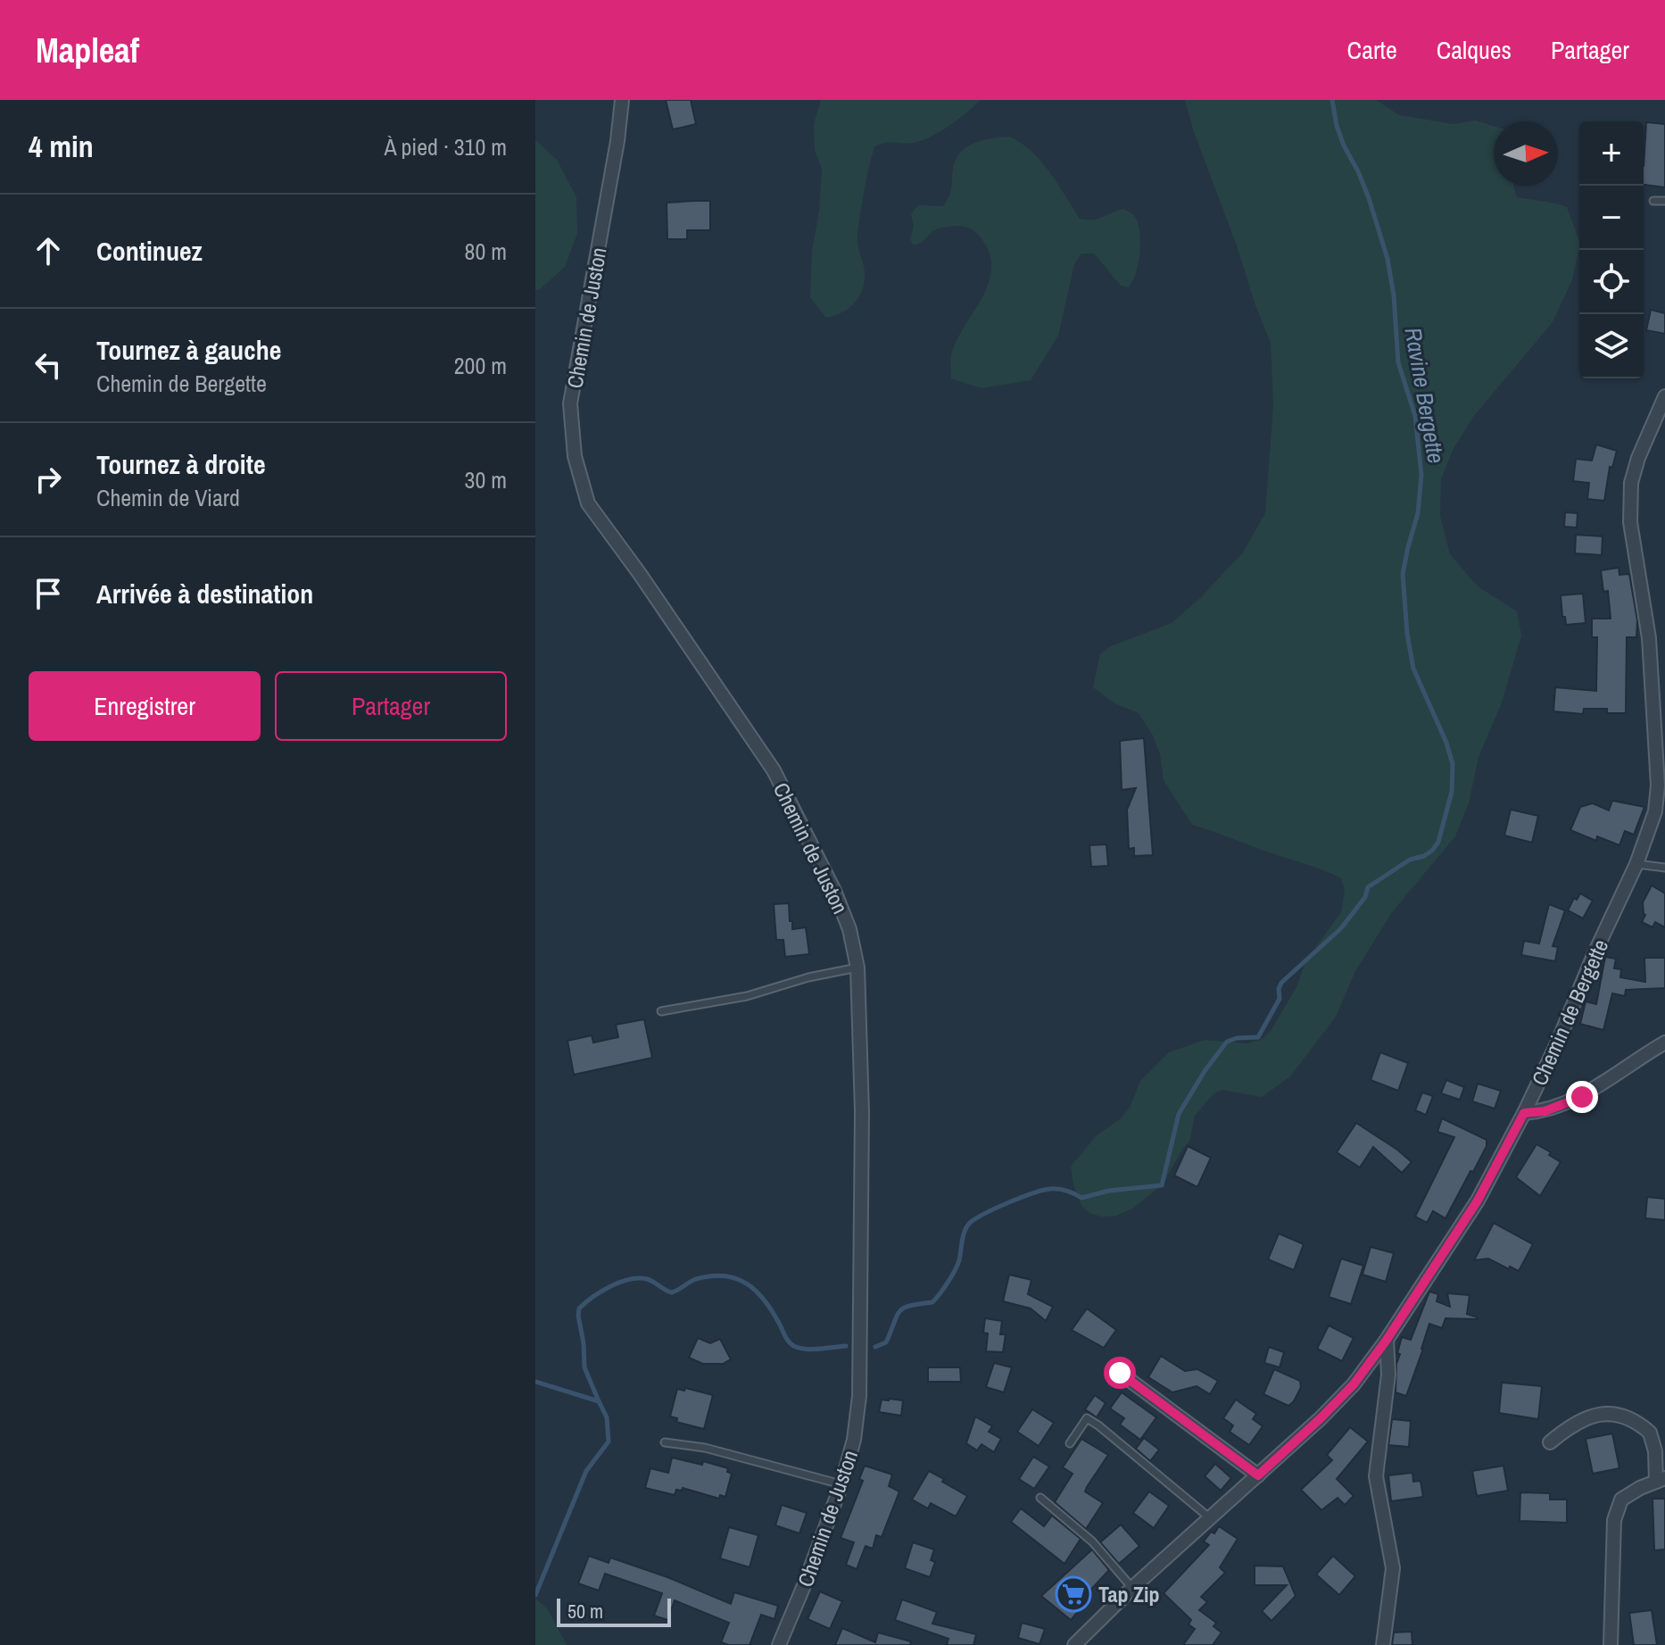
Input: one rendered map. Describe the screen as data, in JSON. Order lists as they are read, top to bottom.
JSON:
{
  "streets": {
    "street": ["Chemin de Juston", "Chemin de Bergette"]
  },
  "water": ["Ravine Bergette"],
  "places": {
    "supermarket": ["Tap Zip"]
  },
  "scale_bar": "50 m",
  "north": "right",
  "page": {
    "header": "Mapleaf",
    "nav": ["Carte", "Calques", "Partager"],
    "heading": ["4 min", "À pied · 310 m"],
    "map_buttons": ["+", "−"],
    "list": [
      ["Continuez", "80 m"],
      ["Tournez à gauche", "Chemin de Bergette", "200 m"],
      ["Tournez à droite", "Chemin de Viard", "30 m"],
      "Arrivée à destination"
    ],
    "buttons": ["Enregistrer", "Partager"],
    "scale": "50 m"
  }
}
